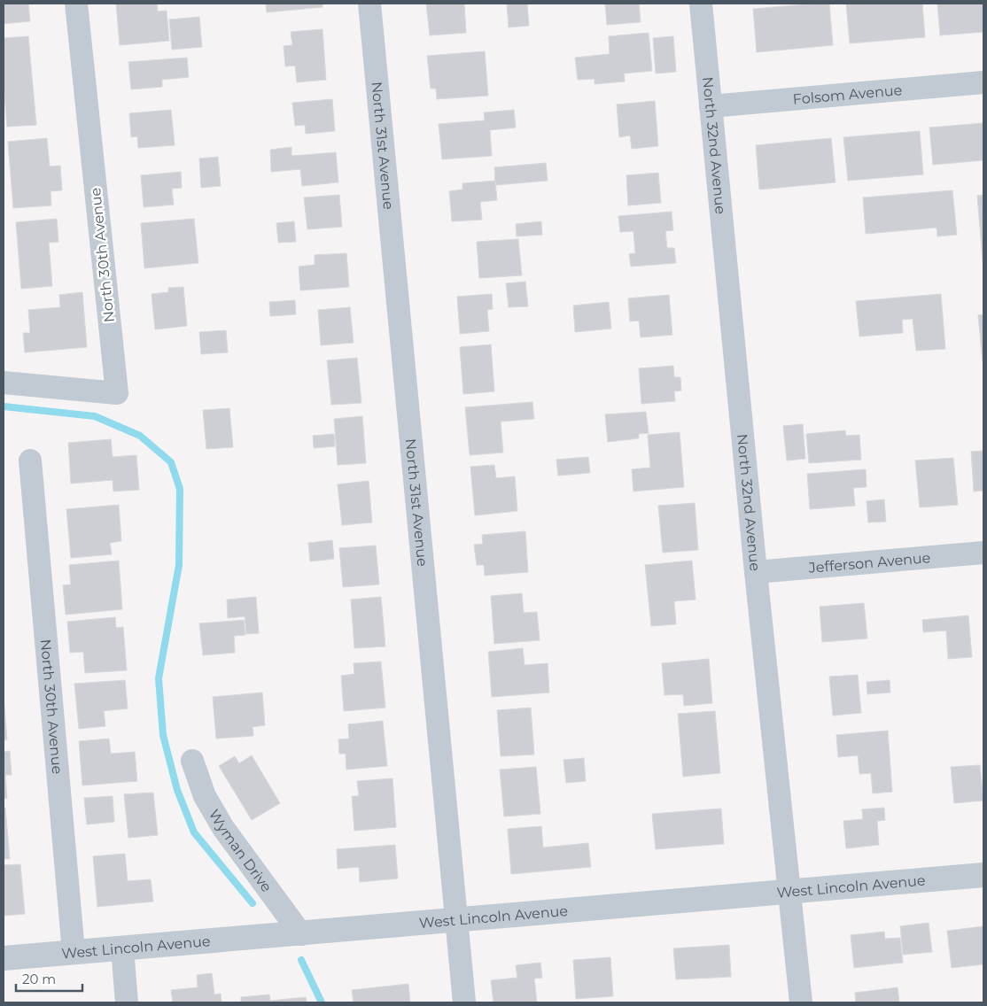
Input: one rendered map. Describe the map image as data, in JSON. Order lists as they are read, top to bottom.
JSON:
{
  "streets": {
    "street": [
      "Folsom Avenue",
      "North 31st Avenue",
      "North 32nd Avenue",
      "North 30th Avenue",
      "Jefferson Avenue",
      "Wyman Drive",
      "West Lincoln Avenue"
    ]
  },
  "crossings": [
    ["Folsom Avenue", "North 32nd Avenue"],
    ["North 31st Avenue", "West Lincoln Avenue"],
    ["North 32nd Avenue", "Jefferson Avenue"],
    ["North 32nd Avenue", "West Lincoln Avenue"],
    ["North 30th Avenue", "West Lincoln Avenue"],
    ["Wyman Drive", "West Lincoln Avenue"]
  ],
  "scale_bar": "20 m"
}
